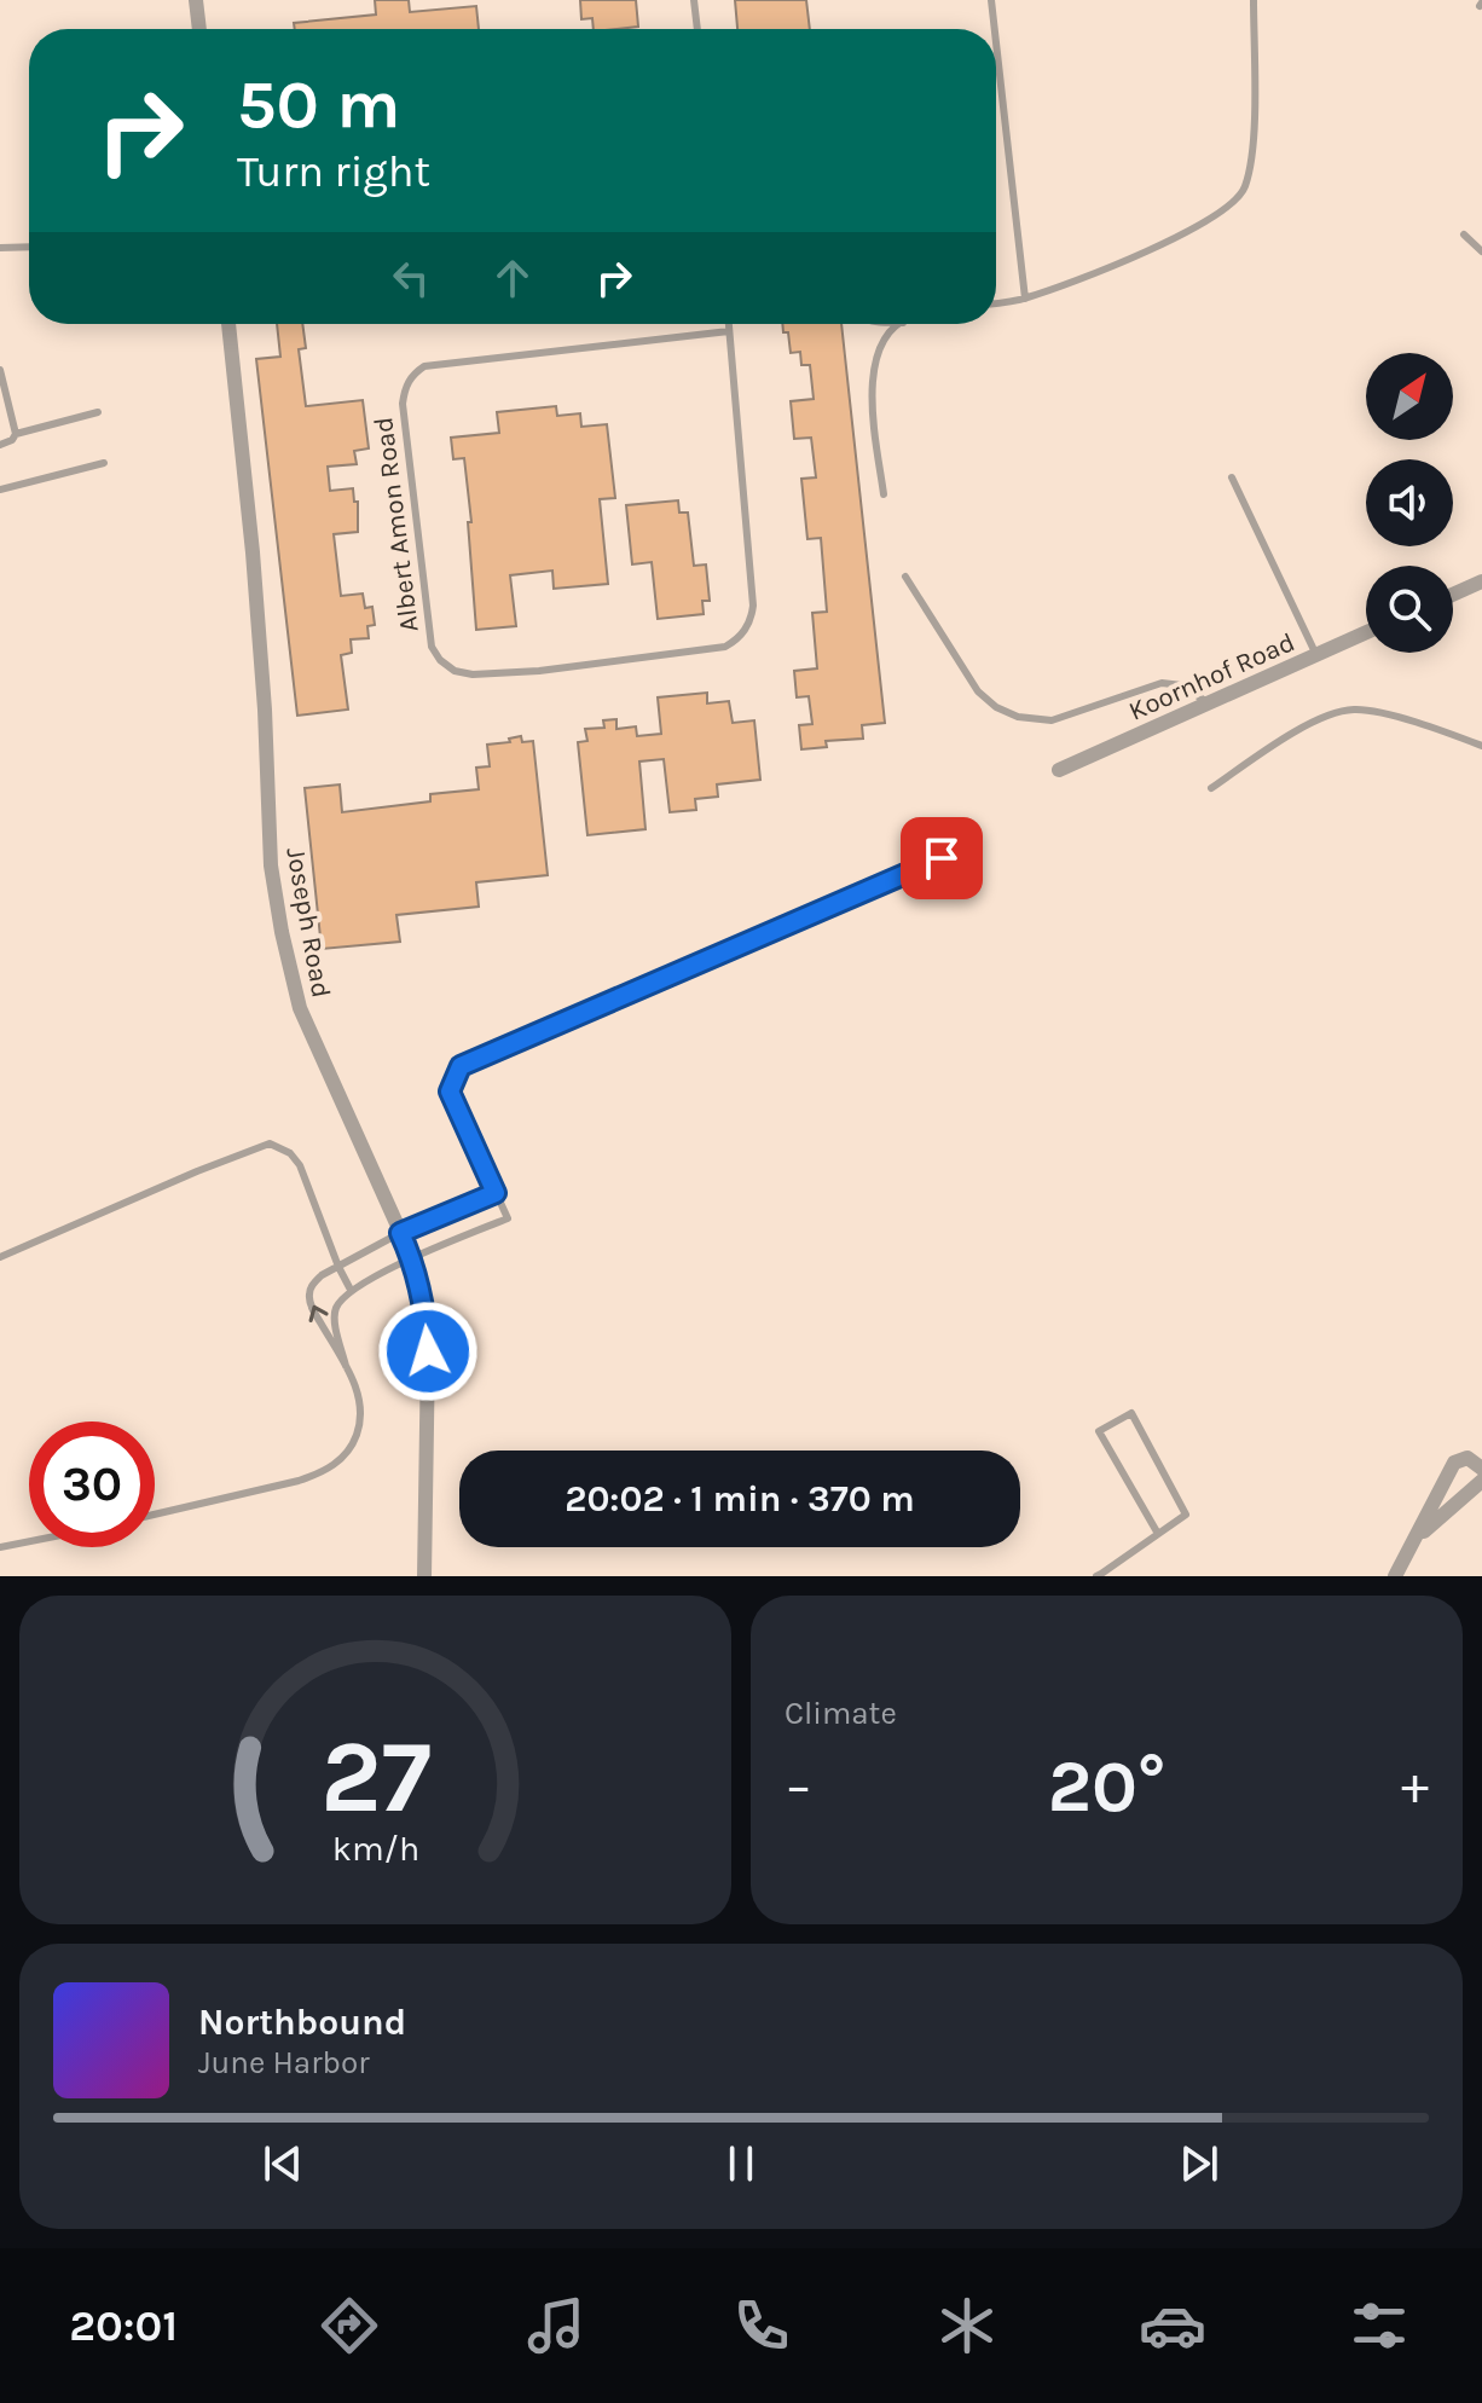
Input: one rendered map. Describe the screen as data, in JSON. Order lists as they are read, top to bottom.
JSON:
{
  "streets": {
    "street": ["Koornhof Road", "Joseph Road"],
    "lane": ["Albert Amon Road"]
  },
  "north": "top right",
  "page": {
    "turn": ["50 m", "Turn right"],
    "limit": "30",
    "trip": "20:02 · 1 min · 370 m",
    "tile": "Climate",
    "heat": ["−", "20°", "+"],
    "song": ["Northbound", "June Harbor"],
    "tabs": "20:01",
    "gauge": ["27", "km/h"]
  }
}
